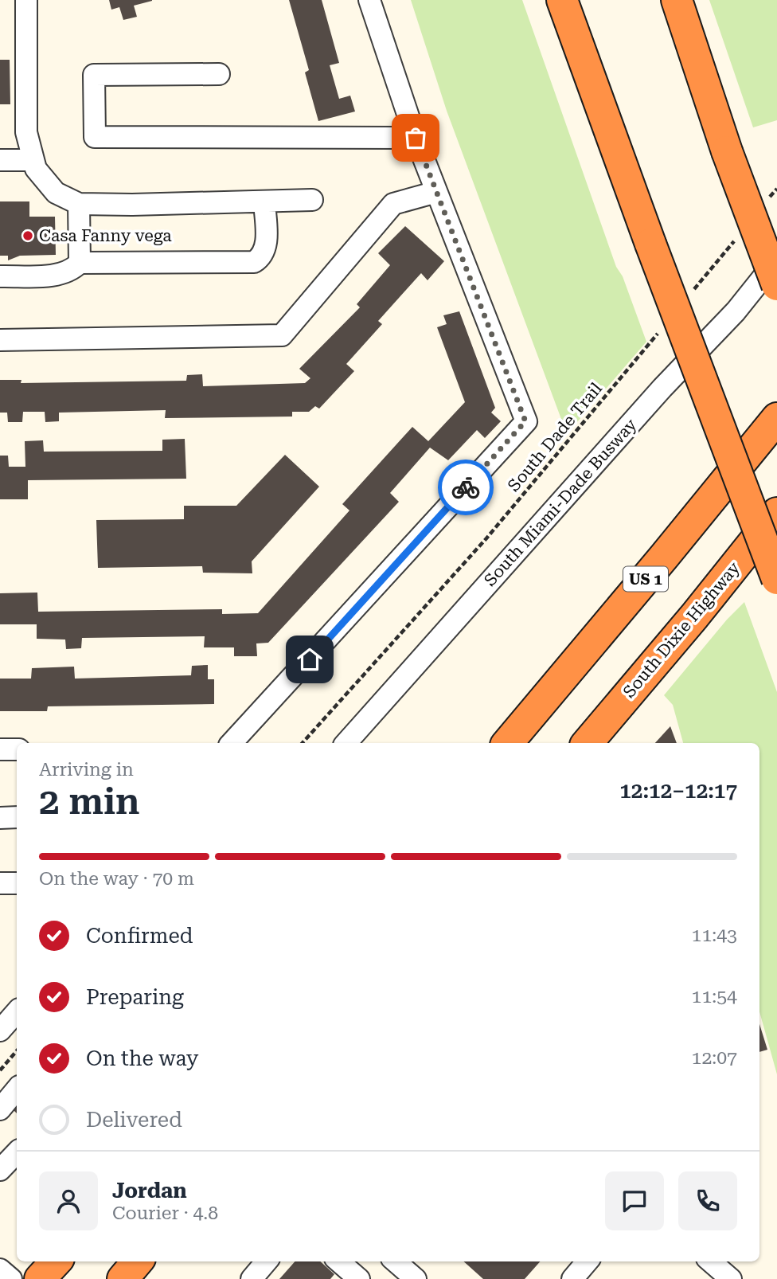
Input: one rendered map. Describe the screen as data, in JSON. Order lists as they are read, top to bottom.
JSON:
{
  "streets": {
    "highway": ["US 1", "South Dixie Highway"],
    "street": ["South Miami-Dade Busway"],
    "path": ["South Dade Trail"]
  },
  "places": ["Casa Fanny vega"],
  "page": {
    "heading": ["2 min", "Arriving in", "12:12–12:17"],
    "panel": ["Jordan", "Courier · 4.8"],
    "bar": "On the way · 70 m",
    "list": [
      ["Confirmed", "11:43"],
      ["Preparing", "11:54"],
      ["On the way", "12:07"],
      "Delivered"
    ]
  }
}
